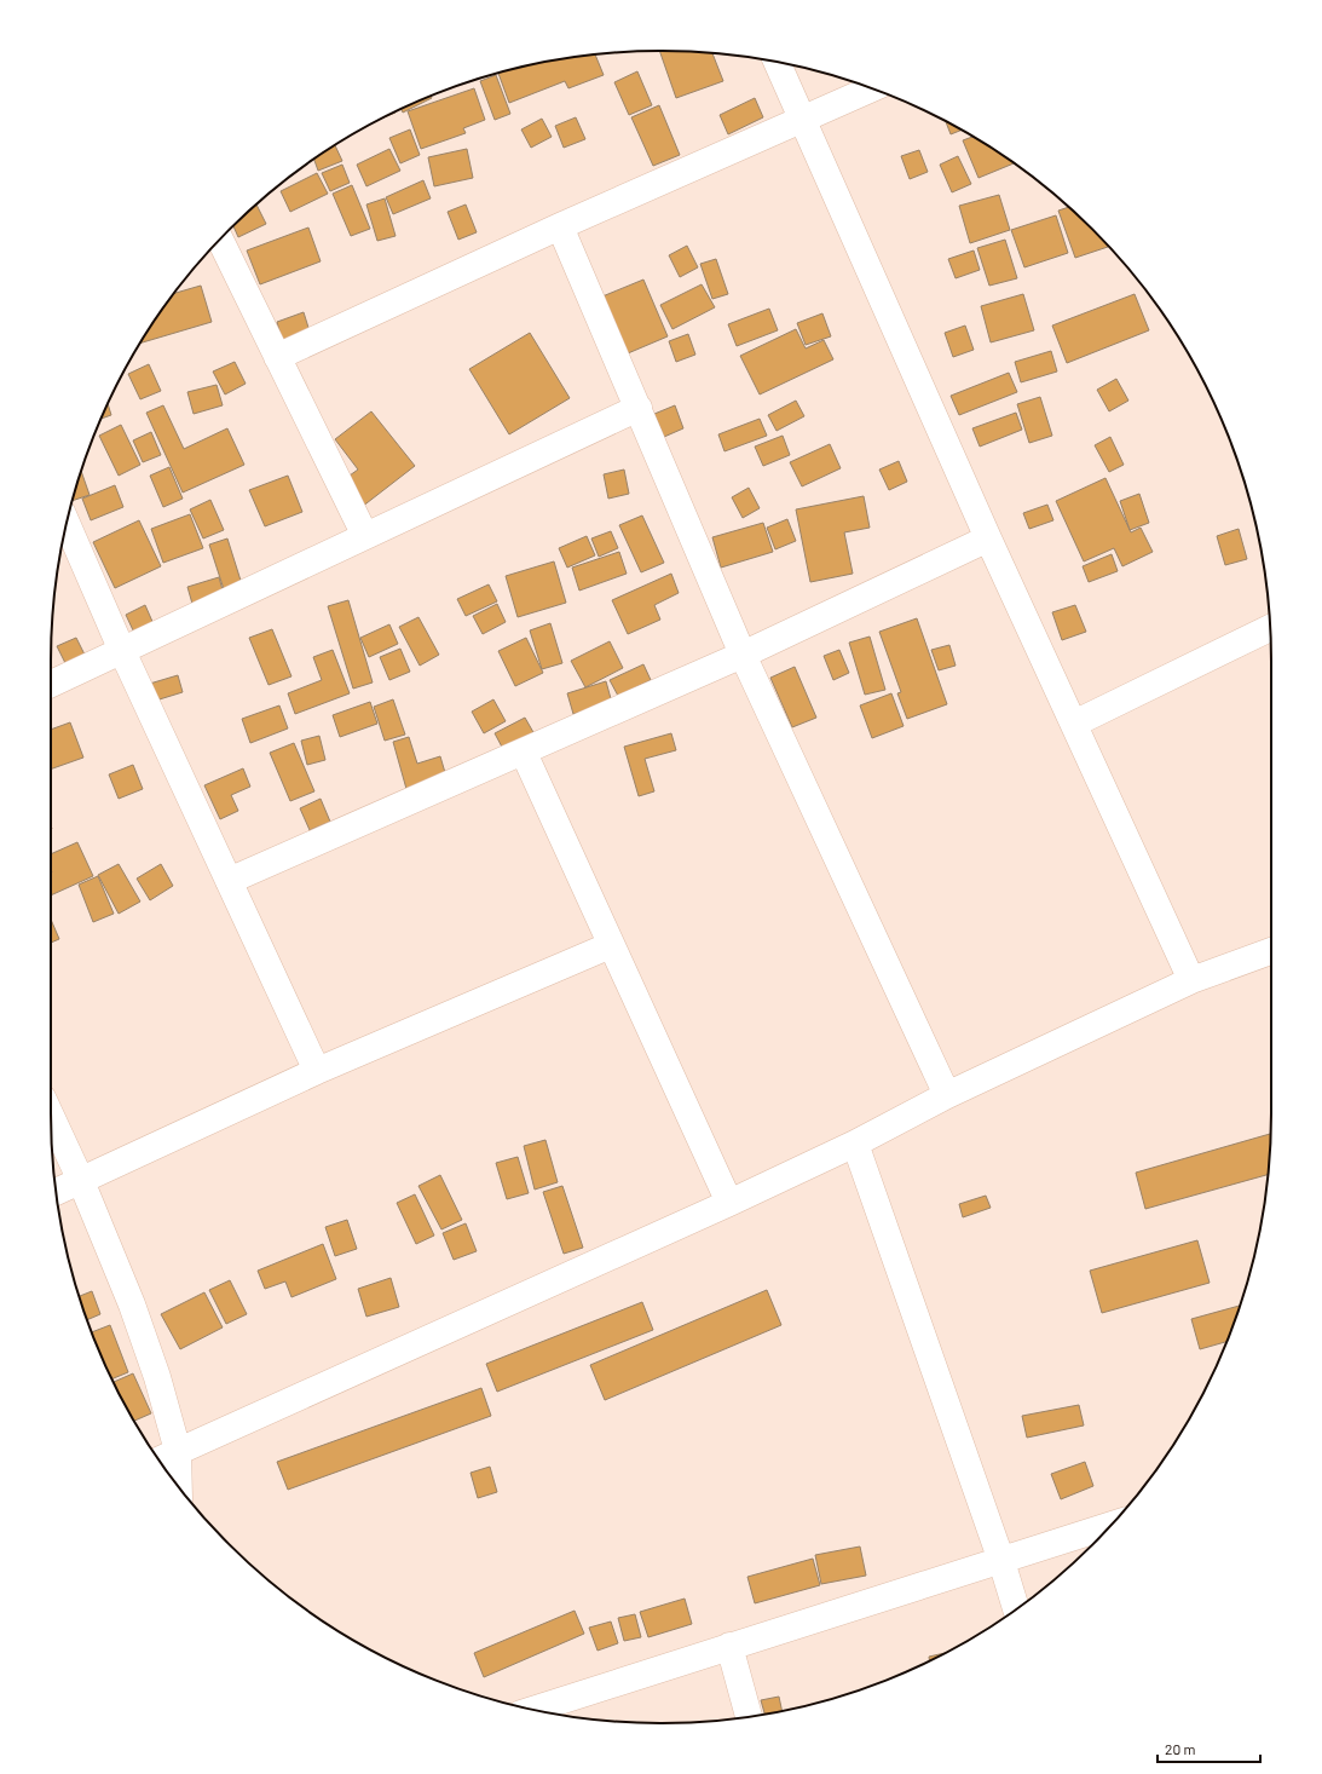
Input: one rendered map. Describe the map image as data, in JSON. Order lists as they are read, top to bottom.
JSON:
{
  "scale_bar": "20 m"
}
